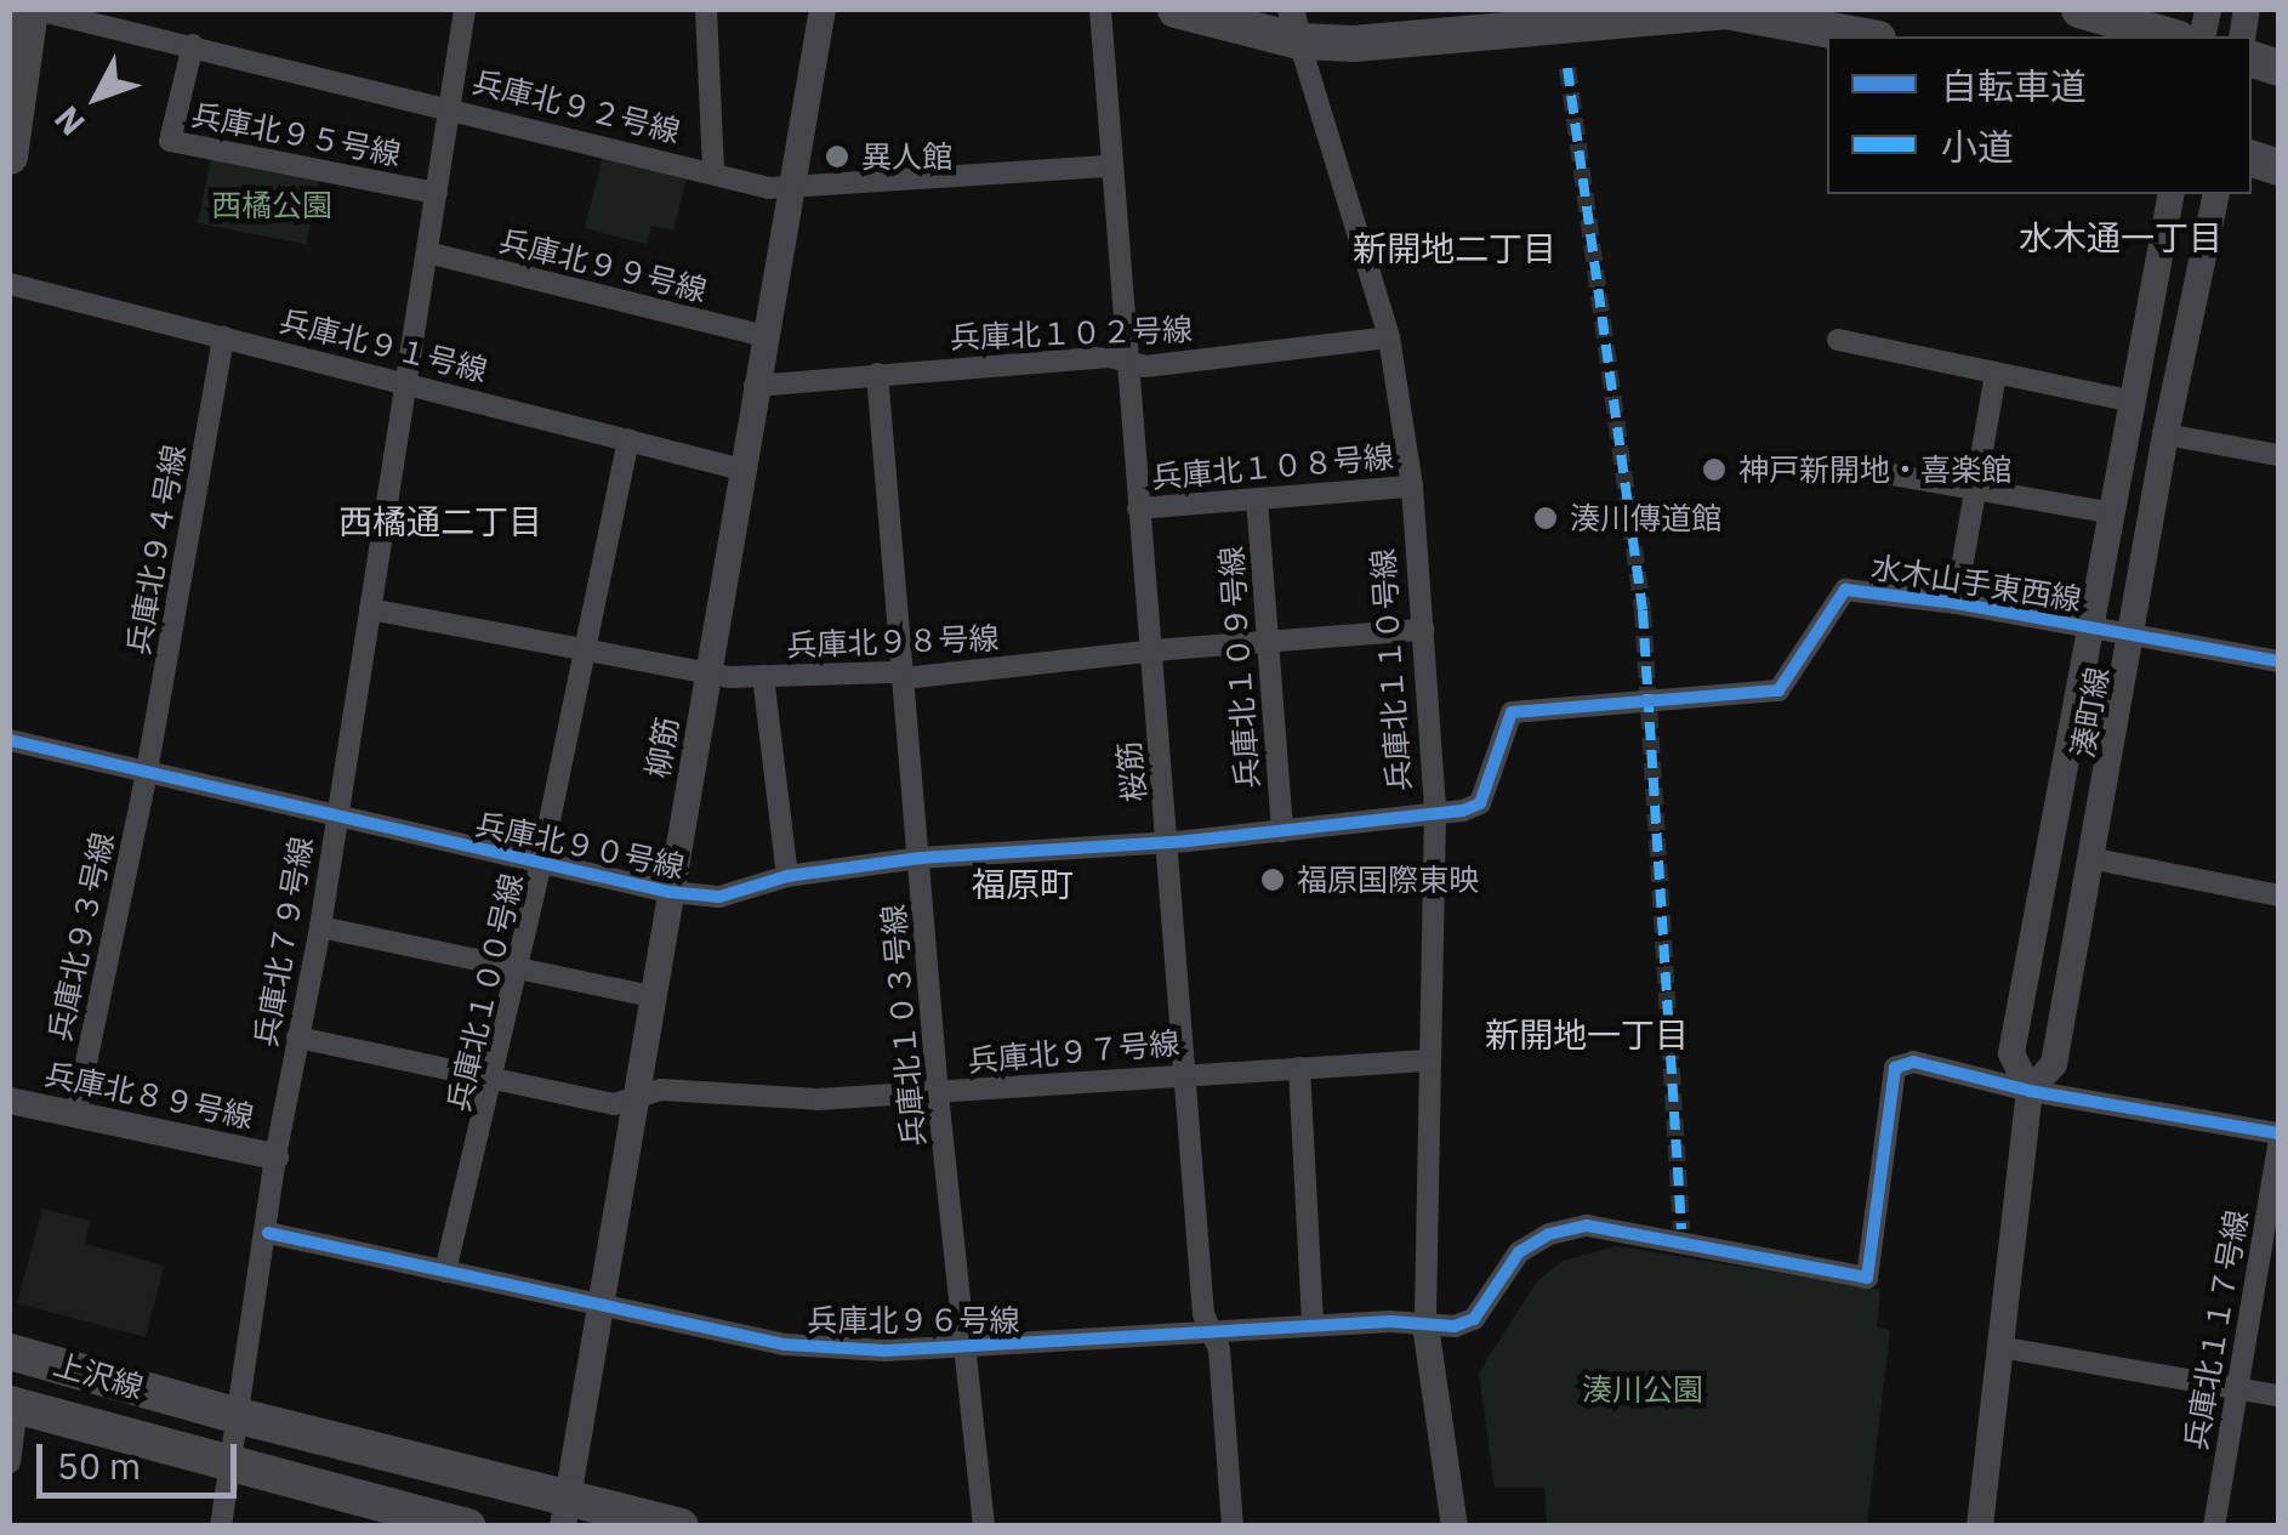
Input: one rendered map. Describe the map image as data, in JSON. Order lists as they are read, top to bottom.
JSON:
{
  "streets": {
    "main road": ["上沢線"],
    "street": [
      "兵庫北９２号線",
      "兵庫北９５号線",
      "兵庫北９９号線",
      "兵庫北１０２号線",
      "兵庫北９１号線",
      "兵庫北１０８号線",
      "兵庫北９４号線",
      "水木山手東西線",
      "兵庫北９８号線",
      "兵庫北１０９号線",
      "兵庫北１１０号線",
      "湊町線",
      "柳筋",
      "桜筋",
      "兵庫北９０号線",
      "兵庫北９３号線",
      "兵庫北７９号線",
      "兵庫北１００号線",
      "兵庫北１０３号線",
      "兵庫北９７号線",
      "兵庫北８９号線",
      "兵庫北９６号線",
      "兵庫北１１７号線"
    ]
  },
  "crossings": [
    ["兵庫北９２号線", "兵庫北９５号線"],
    ["兵庫北９２号線", "柳筋"],
    ["兵庫北９２号線", "桜筋"],
    ["兵庫北９２号線", "兵庫北７９号線"],
    ["兵庫北９５号線", "兵庫北７９号線"],
    ["兵庫北９９号線", "柳筋"],
    ["兵庫北９９号線", "兵庫北７９号線"],
    ["兵庫北１０２号線", "兵庫北１１０号線"],
    ["兵庫北１０２号線", "柳筋"],
    ["兵庫北１０２号線", "桜筋"],
    ["兵庫北１０２号線", "兵庫北１０３号線"],
    ["兵庫北９１号線", "兵庫北９４号線"],
    ["兵庫北９１号線", "柳筋"],
    ["兵庫北９１号線", "兵庫北７９号線"],
    ["兵庫北９１号線", "兵庫北１００号線"],
    ["兵庫北１０８号線", "兵庫北１０９号線"],
    ["兵庫北１０８号線", "兵庫北１１０号線"],
    ["兵庫北１０８号線", "桜筋"],
    ["兵庫北９４号線", "兵庫北９０号線"],
    ["兵庫北９４号線", "兵庫北９３号線"],
    ["水木山手東西線", "湊町線"],
    ["水木山手東西線", "兵庫北９０号線"],
    ["兵庫北９８号線", "兵庫北１０９号線"],
    ["兵庫北９８号線", "兵庫北１１０号線"],
    ["兵庫北９８号線", "柳筋"],
    ["兵庫北９８号線", "桜筋"],
    ["兵庫北９８号線", "兵庫北７９号線"],
    ["兵庫北９８号線", "兵庫北１００号線"],
    ["兵庫北９８号線", "兵庫北１０３号線"],
    ["兵庫北１０９号線", "兵庫北９０号線"],
    ["兵庫北１１０号線", "兵庫北９０号線"],
    ["兵庫北１１０号線", "兵庫北９７号線"],
    ["兵庫北１１０号線", "兵庫北９６号線"],
    ["湊町線", "兵庫北９６号線"],
    ["柳筋", "兵庫北９０号線"],
    ["柳筋", "兵庫北９７号線"],
    ["柳筋", "兵庫北９６号線"],
    ["柳筋", "上沢線"],
    ["桜筋", "兵庫北９０号線"],
    ["桜筋", "兵庫北９７号線"],
    ["桜筋", "兵庫北９６号線"],
    ["兵庫北９０号線", "兵庫北９３号線"],
    ["兵庫北９０号線", "兵庫北７９号線"],
    ["兵庫北９０号線", "兵庫北１００号線"],
    ["兵庫北９０号線", "兵庫北１０３号線"],
    ["兵庫北９３号線", "兵庫北８９号線"],
    ["兵庫北７９号線", "兵庫北９７号線"],
    ["兵庫北７９号線", "兵庫北８９号線"],
    ["兵庫北７９号線", "兵庫北９６号線"],
    ["兵庫北７９号線", "上沢線"],
    ["兵庫北１００号線", "兵庫北９７号線"],
    ["兵庫北１００号線", "兵庫北９６号線"],
    ["兵庫北１０３号線", "兵庫北９７号線"],
    ["兵庫北１０３号線", "兵庫北９６号線"]
  ],
  "districts": [
    "水木通一丁目",
    "新開地二丁目",
    "西橘通二丁目",
    "福原町",
    "新開地一丁目"
  ],
  "parks": ["西橘公園", "湊川公園"],
  "places": [
    "異人館",
    "神戸新開地・喜楽館",
    "湊川傳道館",
    "福原国際東映"
  ],
  "legend": ["自転車道", "小道"],
  "scale_bar": "50 m",
  "north": "bottom left"
}
